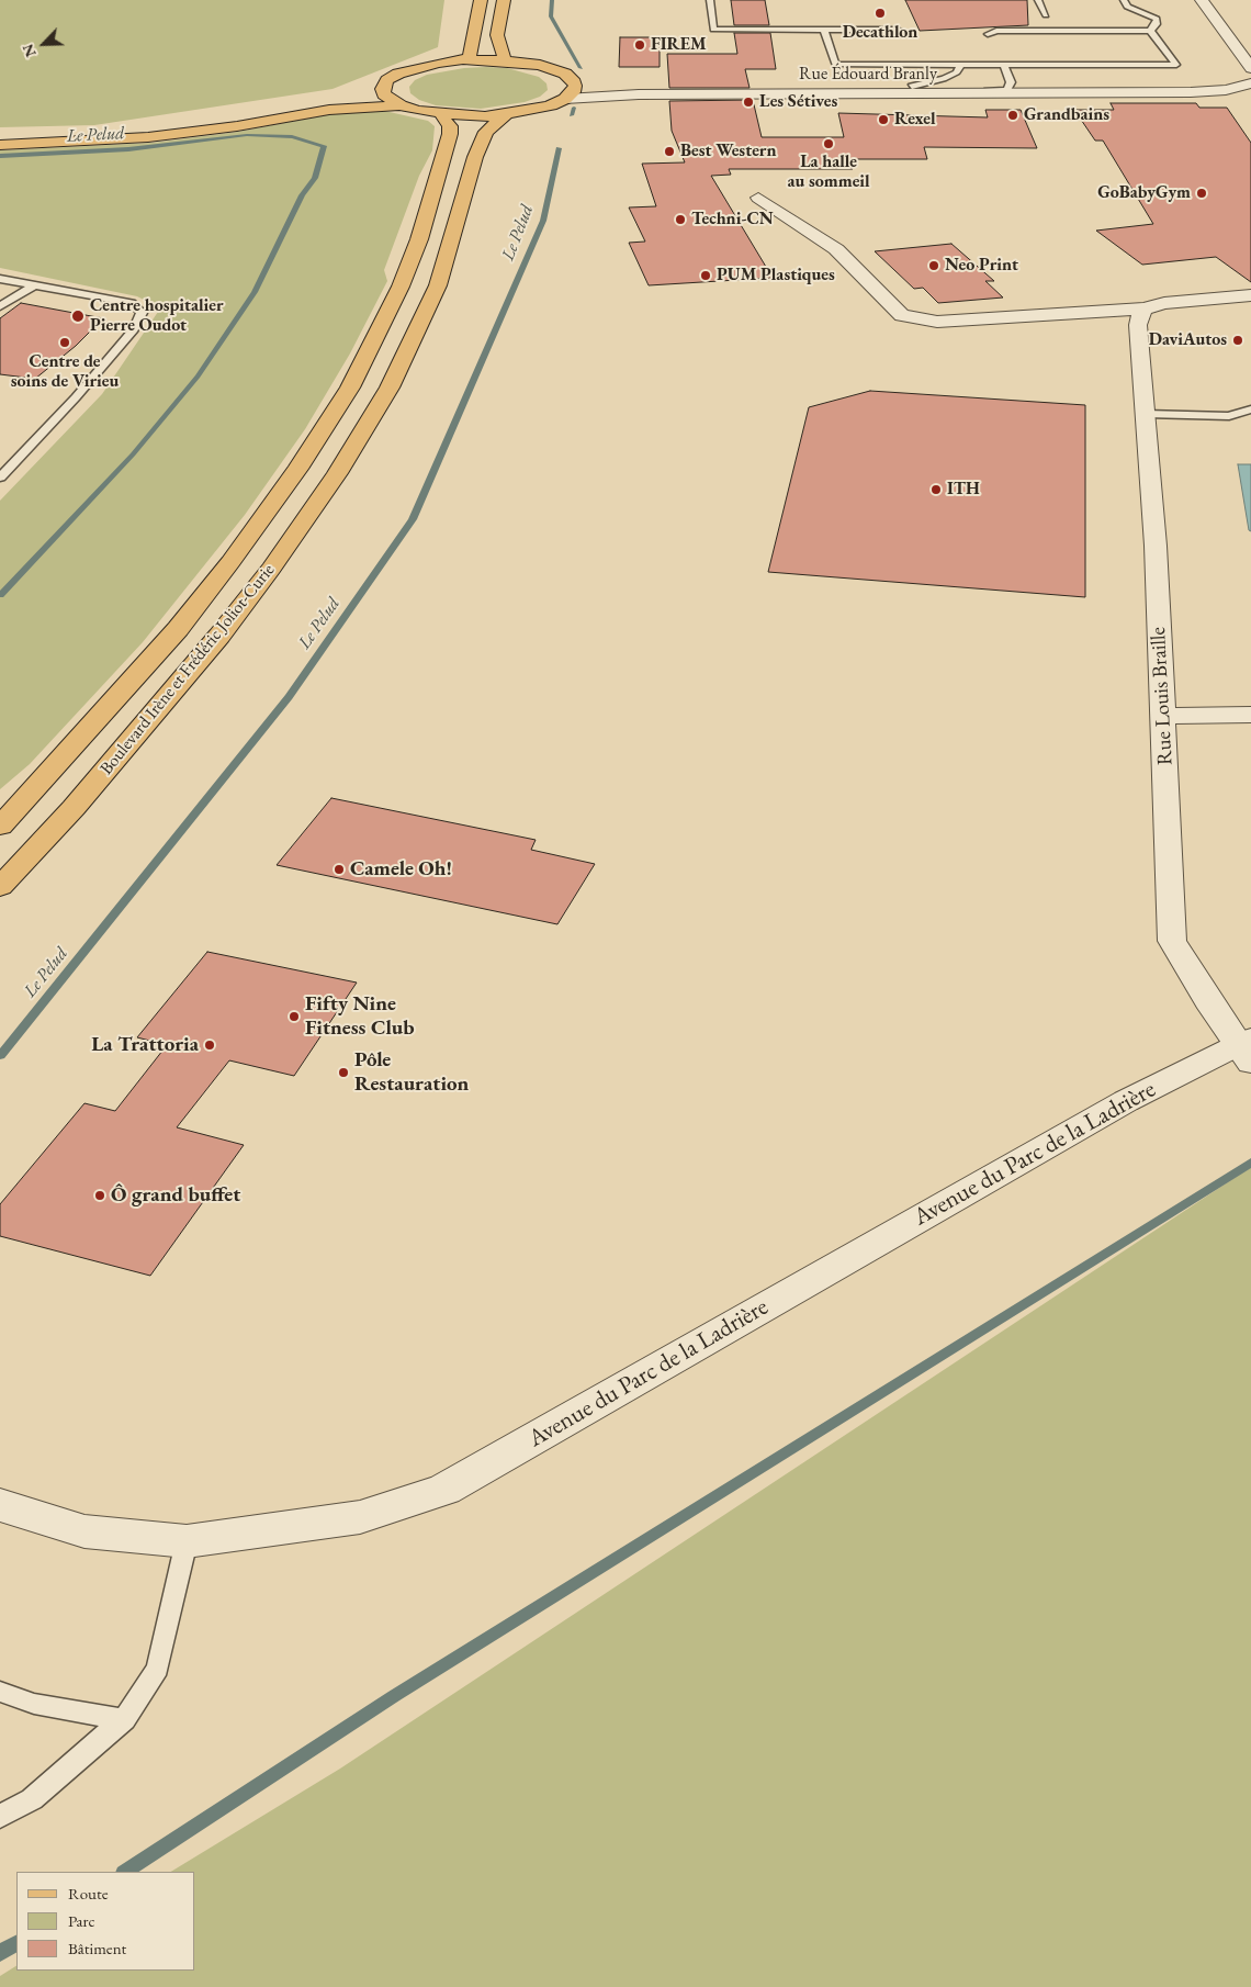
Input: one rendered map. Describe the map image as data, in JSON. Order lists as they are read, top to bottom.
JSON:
{
  "streets": {
    "main road": ["Boulevard Irène et Frédéric Joliot-Curie"],
    "street": ["Rue Édouard Branly", "Rue Louis Braille", "Avenue du Parc de la Ladrière"]
  },
  "crossings": [
    ["Rue Louis Braille", "Avenue du Parc de la Ladrière"]
  ],
  "water": ["Le Pelud"],
  "places": [
    "Decathlon",
    "FIREM",
    "Les Sétives",
    "Grandbains",
    "Rexel",
    "La halle au sommeil",
    "Best Western",
    "GoBabyGym",
    "Techni-CN",
    "Neo Print",
    "PUM Plastiques",
    "Centre hospitalier Pierre Oudot",
    "DaviAutos",
    "Centre de soins de Virieu",
    "ITH",
    "Camele Oh!",
    "Fifty Nine Fitness Club",
    "La Trattoria",
    "Pôle Restauration",
    "Ô grand buffet"
  ],
  "legend": ["Route", "Parc", "Bâtiment"],
  "north": "bottom left"
}
